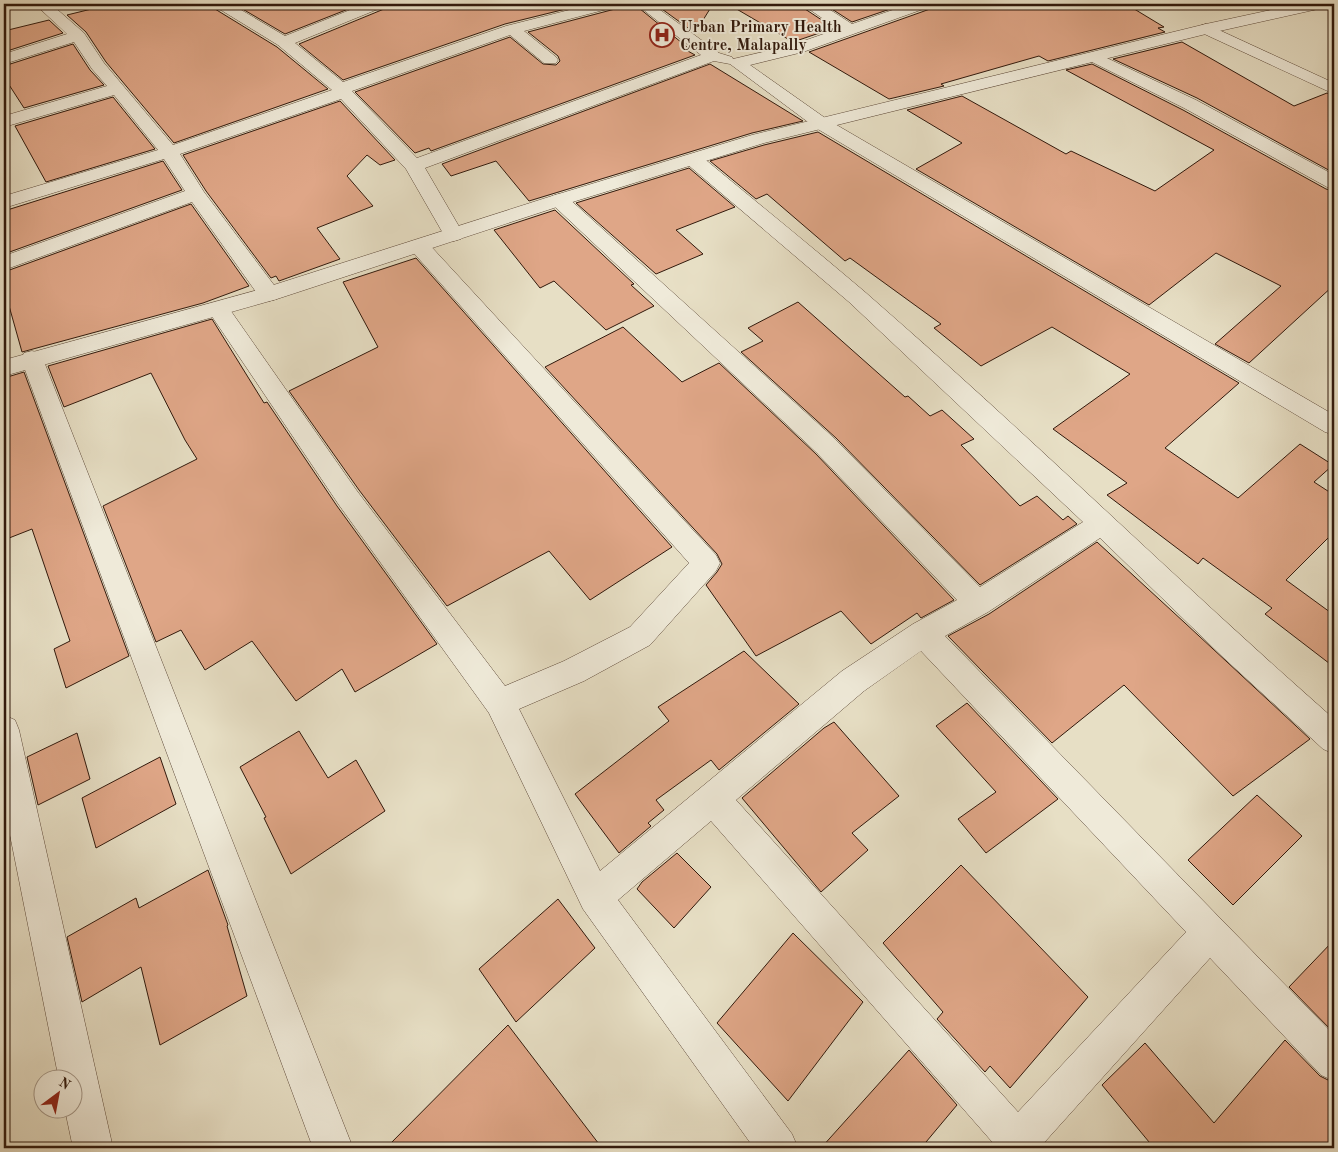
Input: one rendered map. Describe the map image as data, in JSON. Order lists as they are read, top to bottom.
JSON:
{
  "places": {
    "hospital": ["Urban Primary Health Centre, Malapally"]
  },
  "north": "top right"
}
